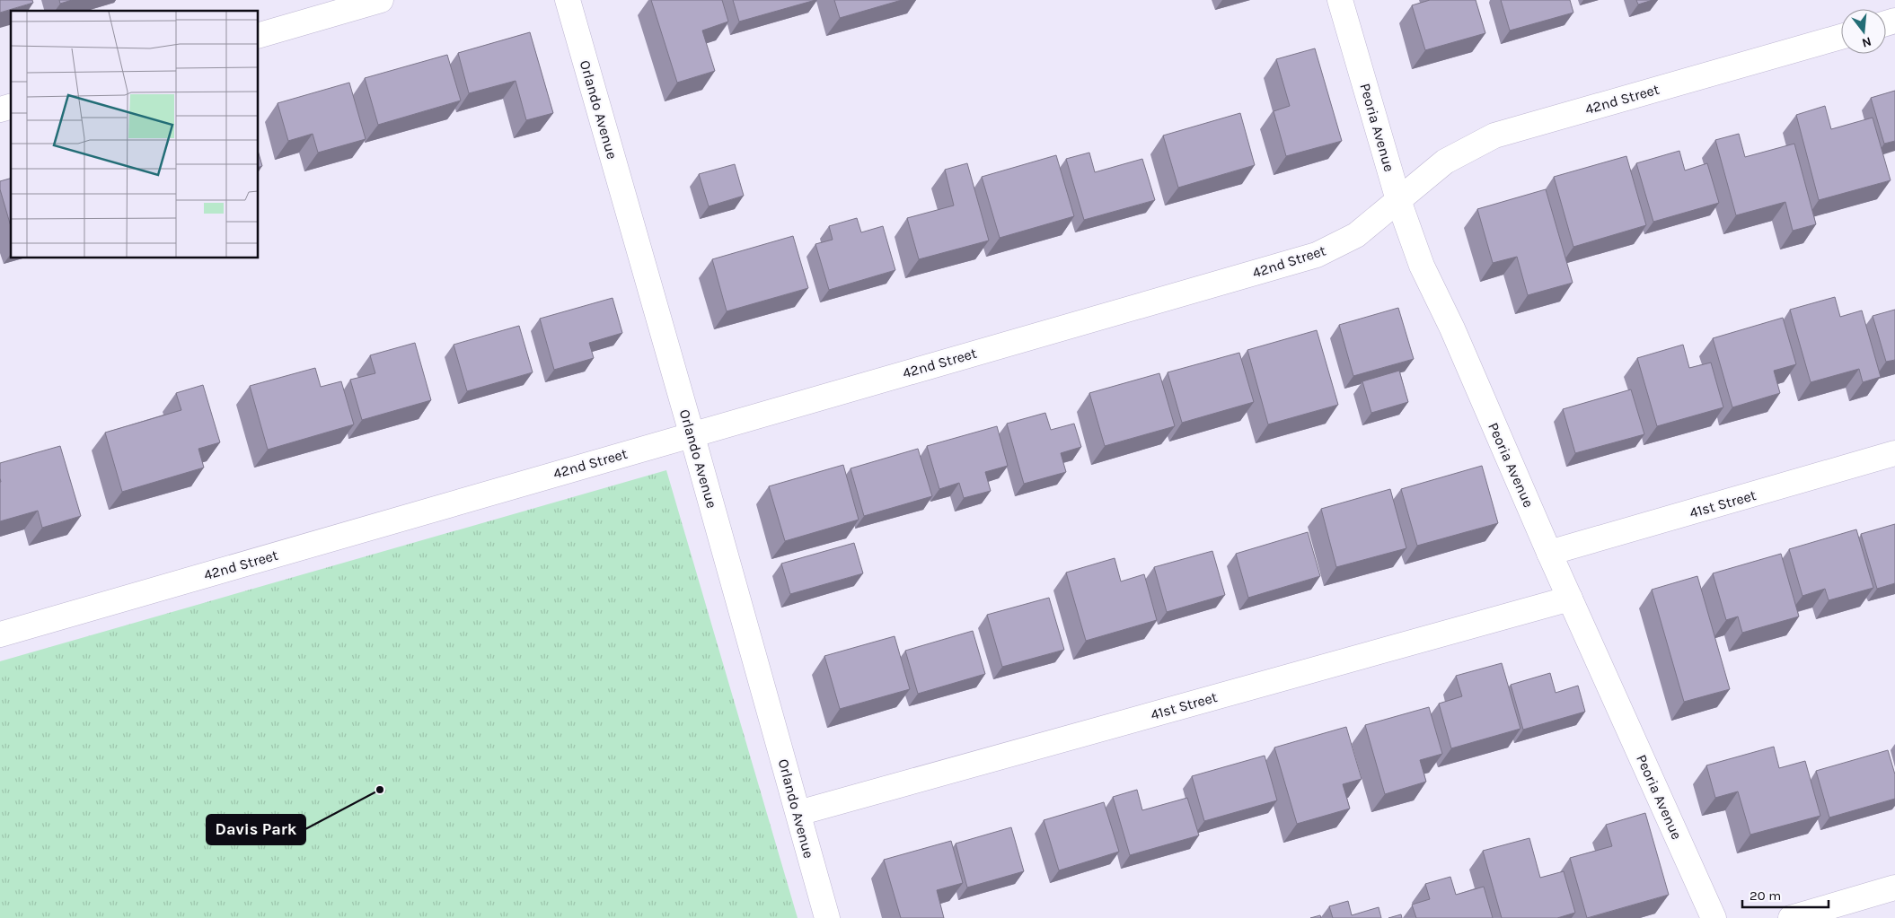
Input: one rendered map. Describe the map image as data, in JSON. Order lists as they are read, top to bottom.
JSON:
{
  "streets": {
    "street": [
      "42nd Street",
      "Orlando Avenue",
      "Peoria Avenue",
      "41st Street"
    ]
  },
  "crossings": [
    ["42nd Street", "Orlando Avenue"],
    ["42nd Street", "Peoria Avenue"],
    ["Orlando Avenue", "41st Street"],
    ["Peoria Avenue", "41st Street"]
  ],
  "places": ["Davis Park"],
  "scale_bar": "20 m",
  "north": "bottom"
}
